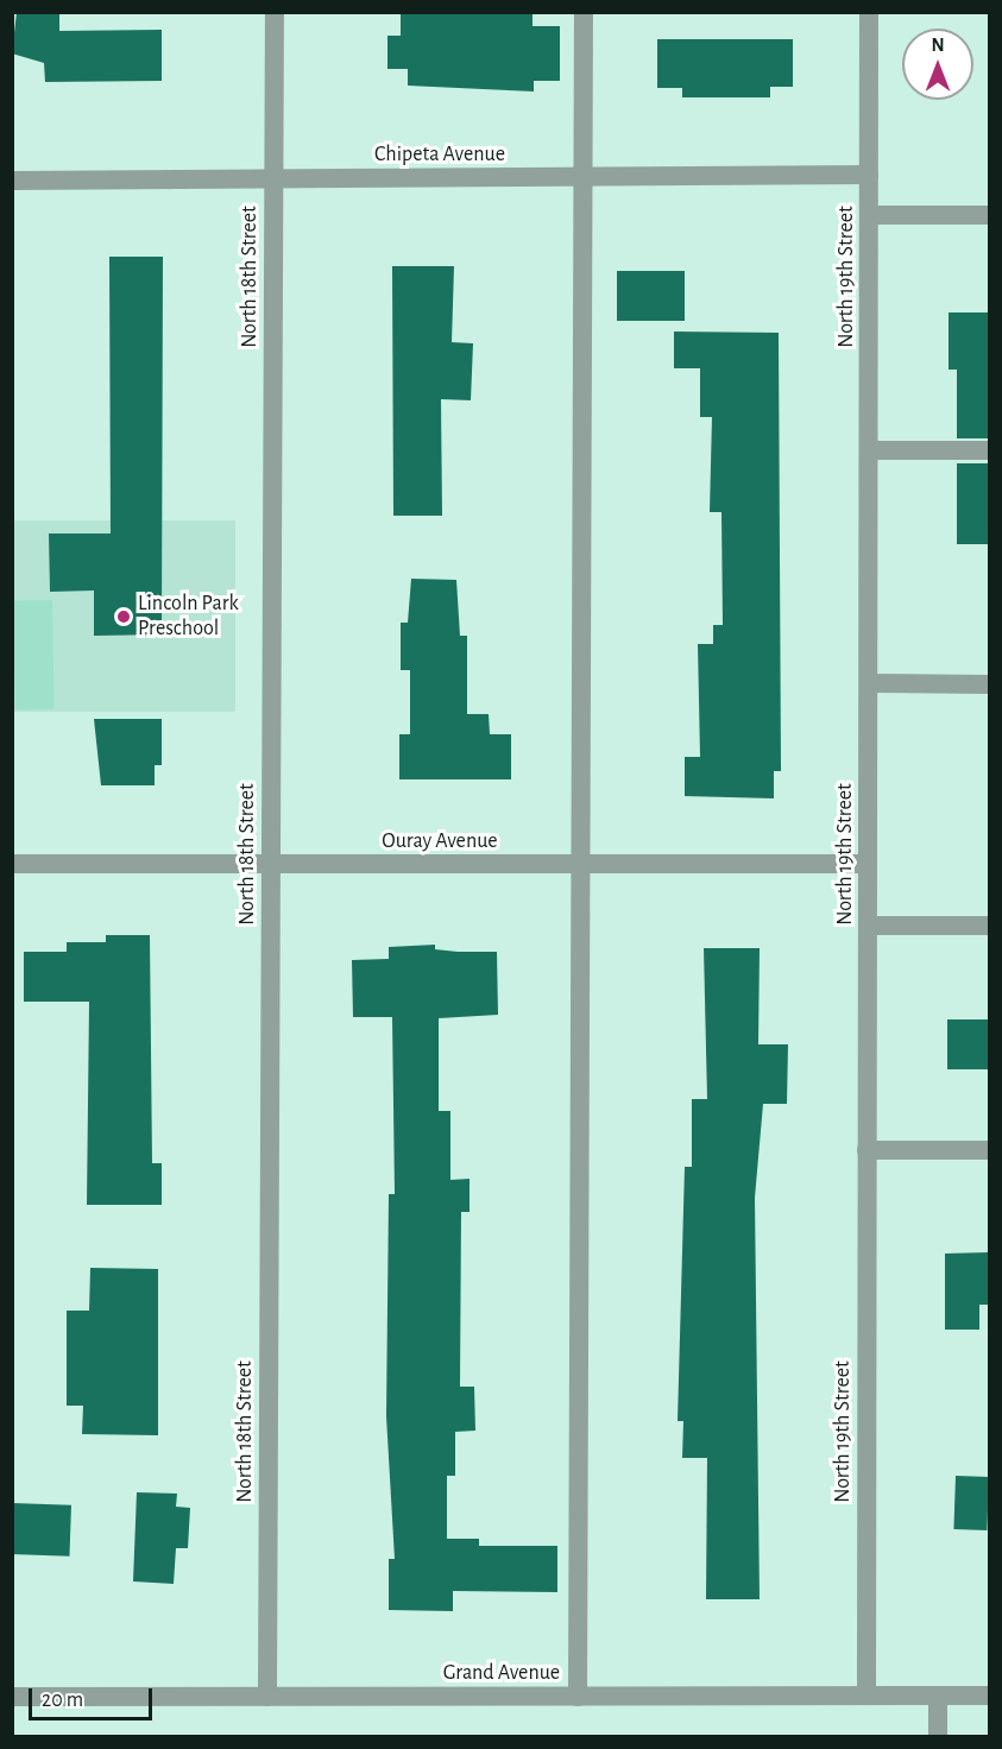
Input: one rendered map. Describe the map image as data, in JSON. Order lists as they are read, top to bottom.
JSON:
{
  "streets": {
    "street": [
      "Chipeta Avenue",
      "North 18th Street",
      "North 19th Street",
      "Ouray Avenue",
      "Grand Avenue"
    ]
  },
  "crossings": [
    ["Chipeta Avenue", "North 18th Street"],
    ["Chipeta Avenue", "North 19th Street"],
    ["North 18th Street", "Ouray Avenue"],
    ["North 18th Street", "Grand Avenue"],
    ["North 19th Street", "Ouray Avenue"],
    ["North 19th Street", "Grand Avenue"]
  ],
  "places": ["Lincoln Park Preschool"],
  "scale_bar": "20 m",
  "north": "top"
}
